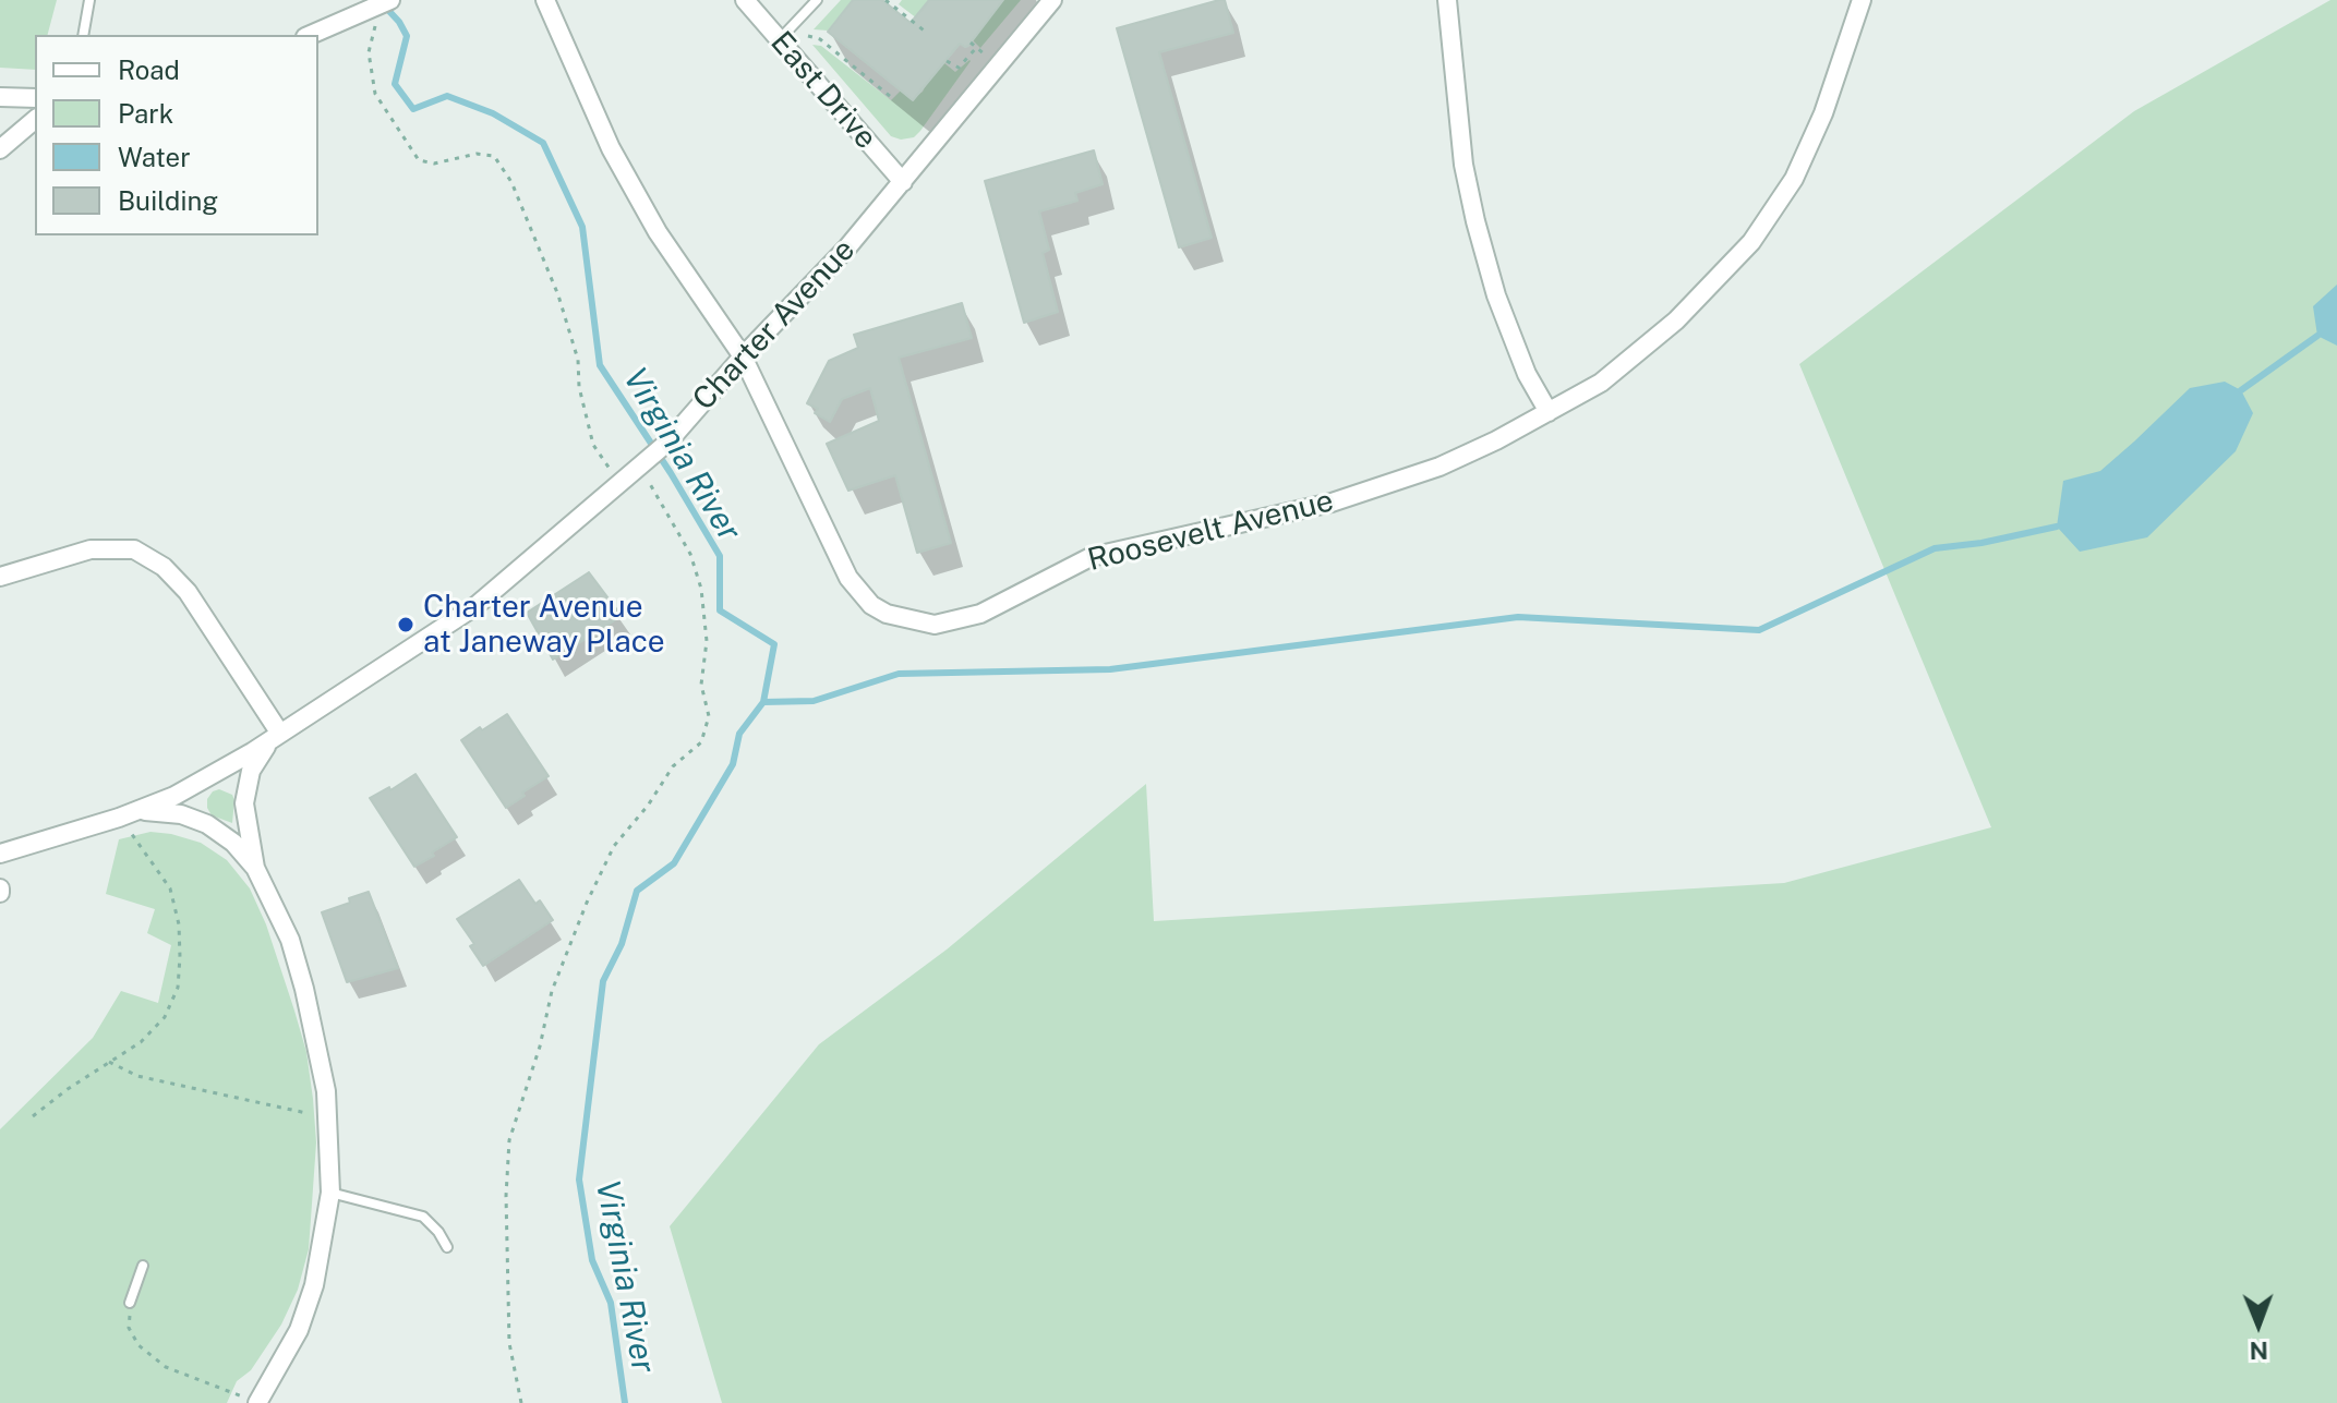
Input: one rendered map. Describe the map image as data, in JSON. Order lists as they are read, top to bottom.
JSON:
{
  "streets": {
    "street": ["East Drive", "Charter Avenue", "Roosevelt Avenue"]
  },
  "crossings": [
    ["East Drive", "Charter Avenue"],
    ["Charter Avenue", "Roosevelt Avenue"]
  ],
  "water": ["Virginia River"],
  "places": ["Charter Avenue at Janeway Place"],
  "legend": [
    "Road",
    "Park",
    "Water",
    "Building"
  ],
  "north": "bottom"
}
